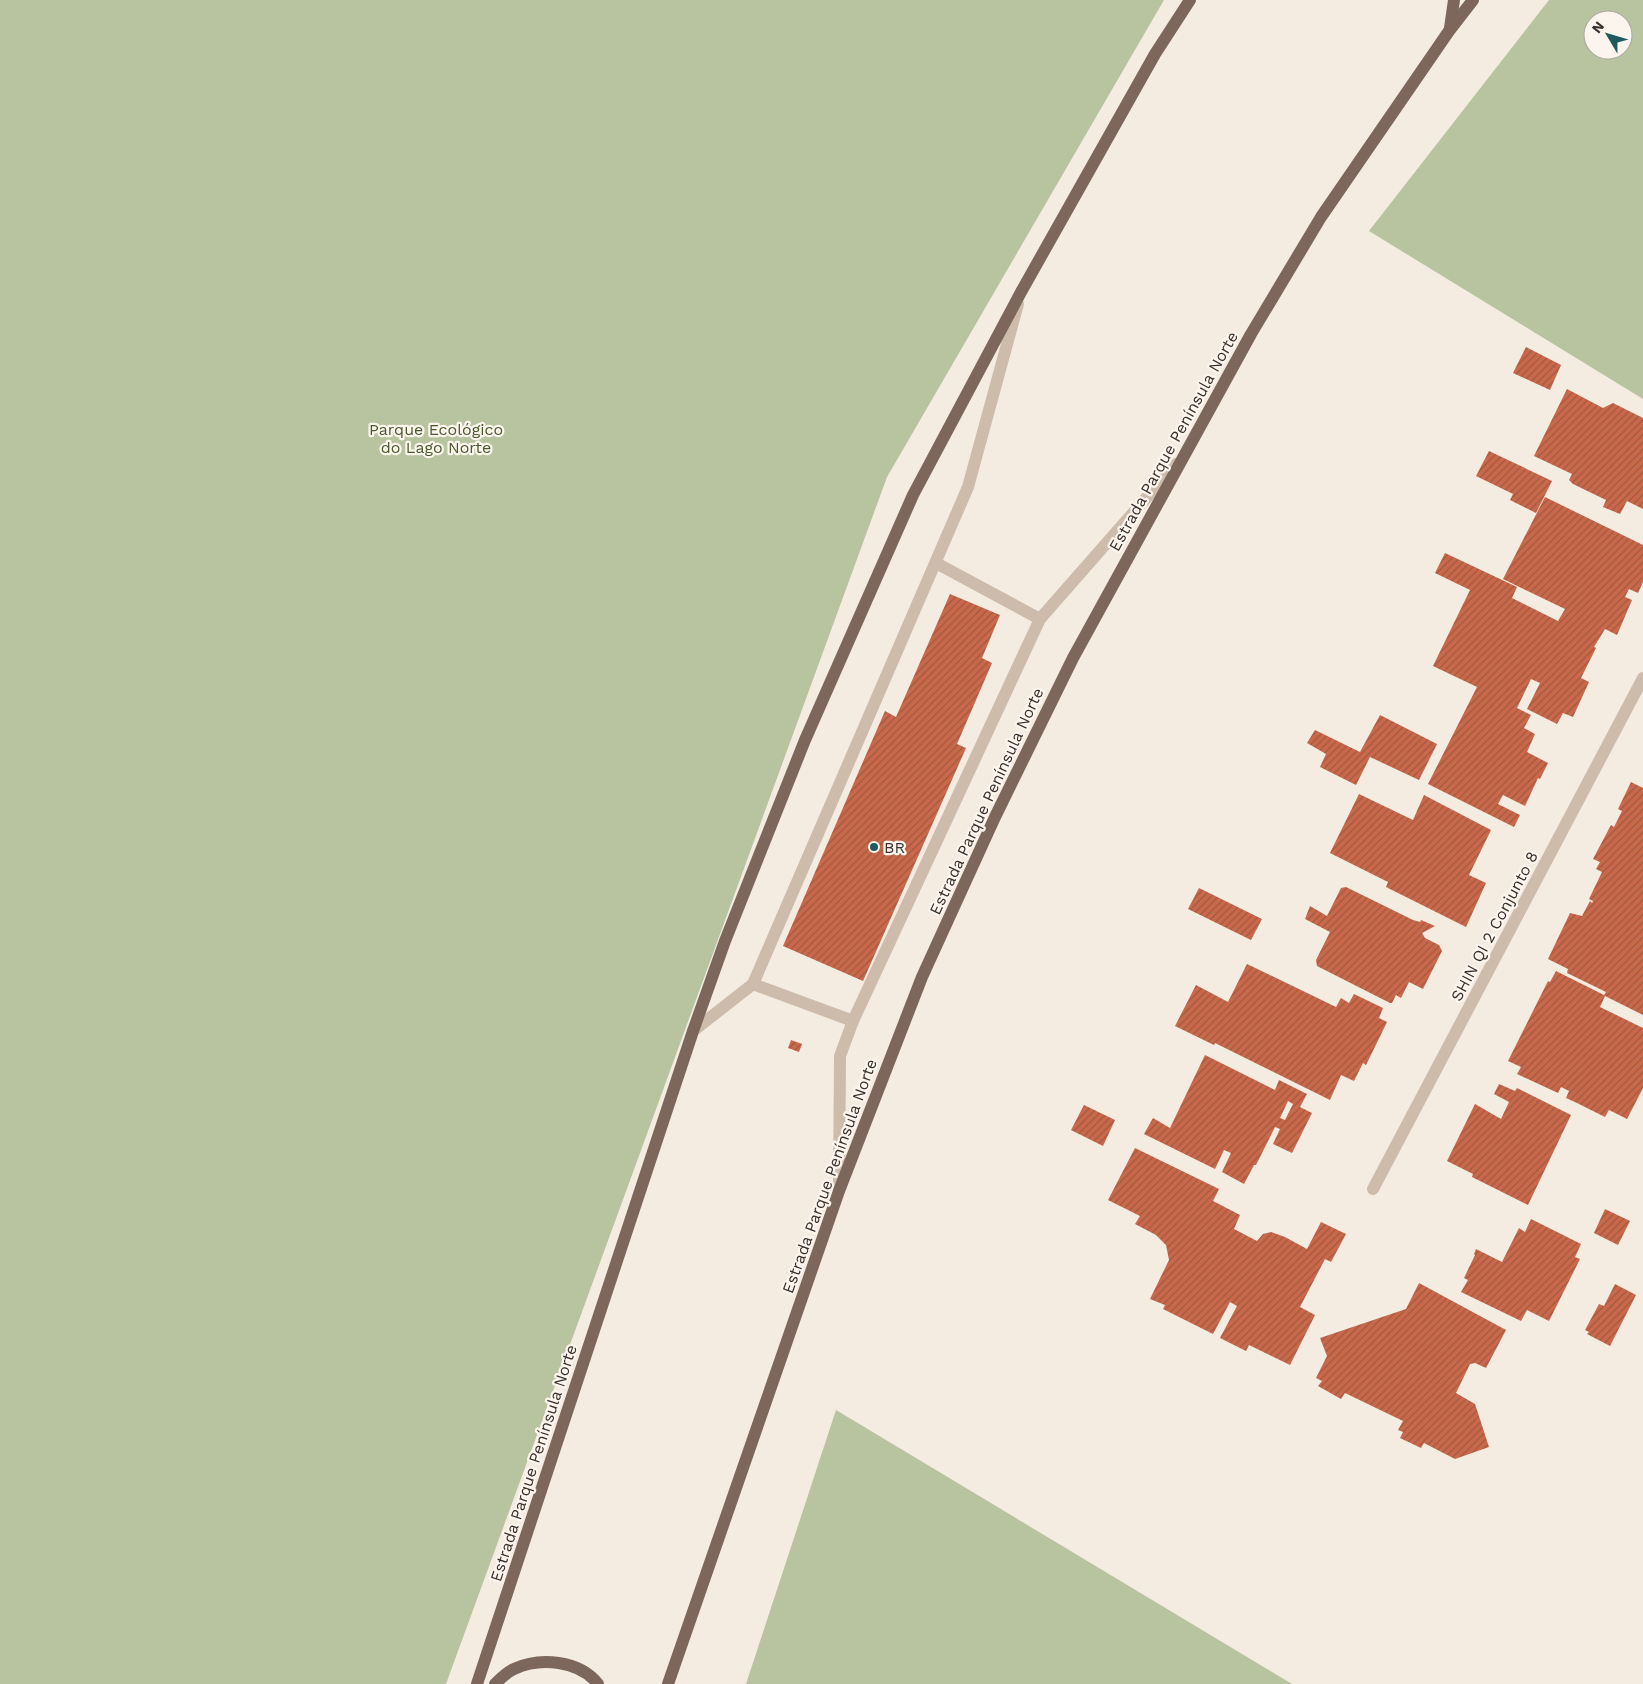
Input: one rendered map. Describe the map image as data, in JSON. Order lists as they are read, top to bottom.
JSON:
{
  "streets": {
    "main road": ["Estrada Parque Península Norte"],
    "street": ["SHIN QI 2 Conjunto 8"]
  },
  "parks": ["Parque Ecológico do Lago Norte"],
  "places": ["BR"],
  "north": "top left"
}
